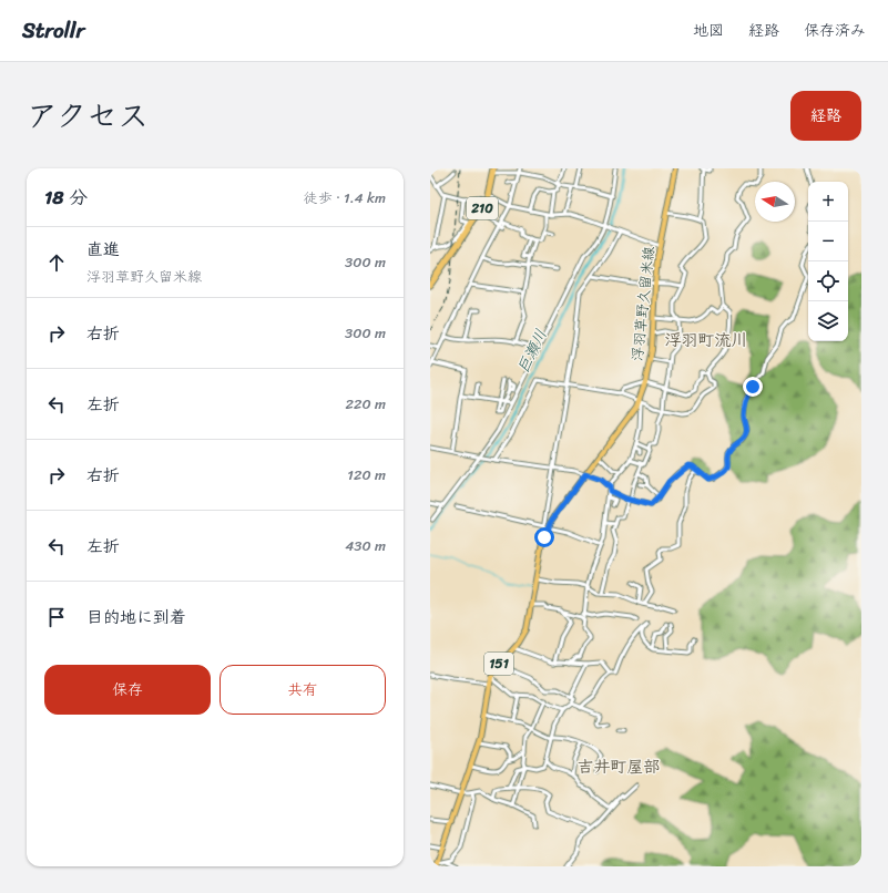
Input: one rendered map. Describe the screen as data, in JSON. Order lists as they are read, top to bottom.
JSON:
{
  "streets": {
    "highway": ["210"],
    "main road": ["浮羽草野久留米線", "151"]
  },
  "districts": ["浮羽町流川", "吉井町屋部"],
  "water": ["巨瀬川"],
  "north": "left",
  "page": {
    "header": "Strollr",
    "nav": ["地図", "経路", "保存済み"],
    "title": "アクセス",
    "buttons": [
      "経路",
      ["保存", "共有"]
    ],
    "heading": ["18 分", "徒歩 · 1.4 km"],
    "map_buttons": ["+", "−"],
    "list": [
      ["直進", "浮羽草野久留米線", "300 m"],
      ["右折", "300 m"],
      ["左折", "220 m"],
      ["右折", "120 m"],
      ["左折", "430 m"],
      "目的地に到着"
    ]
  }
}
